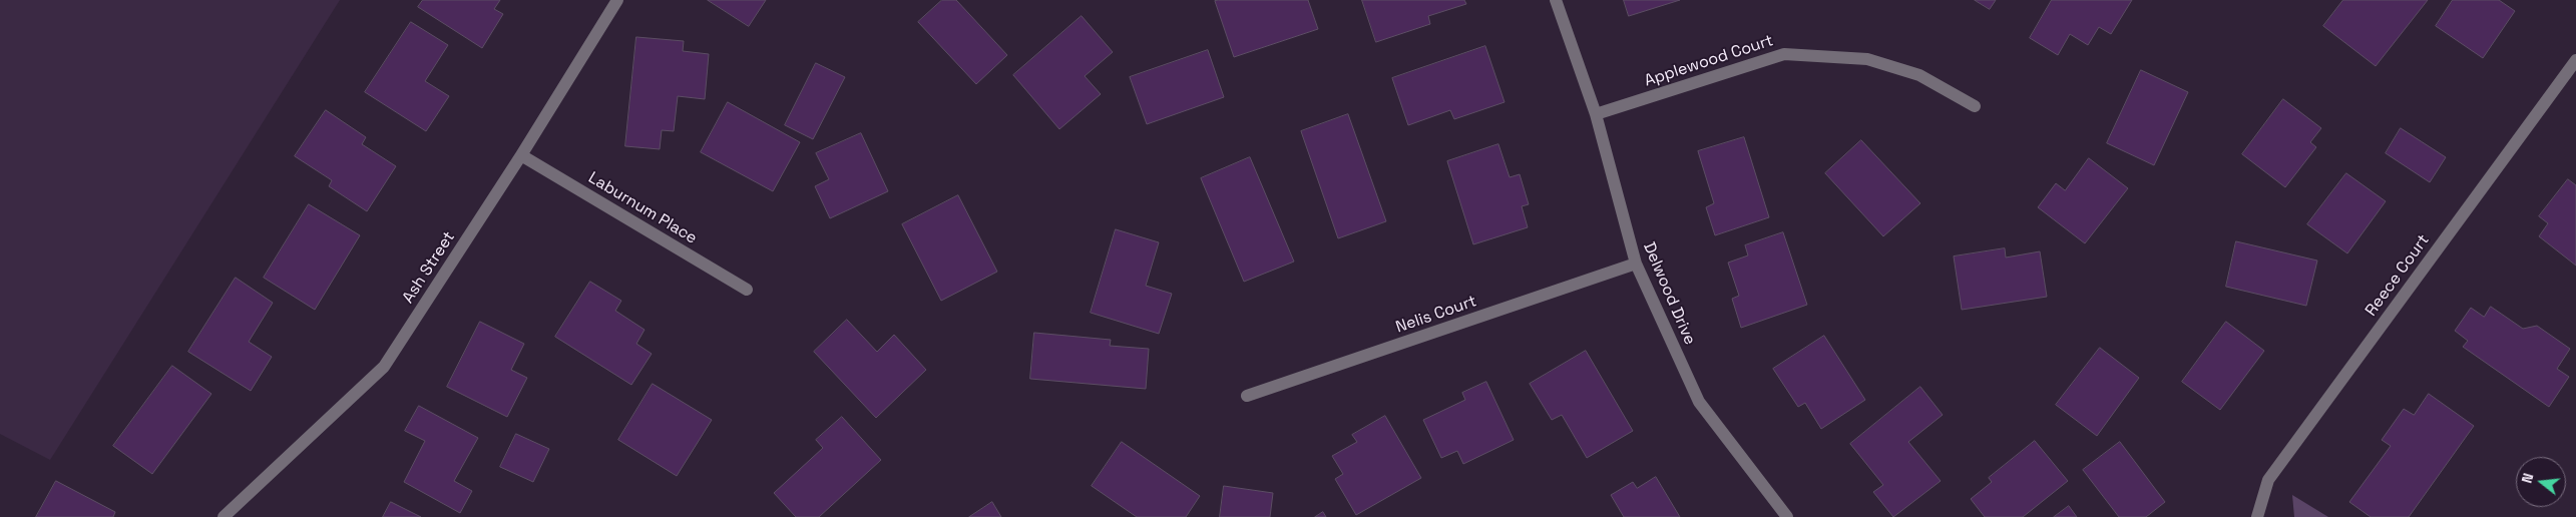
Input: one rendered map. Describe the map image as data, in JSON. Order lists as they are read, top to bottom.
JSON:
{
  "streets": {
    "street": [
      "Applewood Court",
      "Laburnum Place",
      "Ash Street",
      "Reece Court",
      "Delwood Drive",
      "Nelis Court"
    ]
  },
  "crossings": [
    ["Applewood Court", "Delwood Drive"],
    ["Laburnum Place", "Ash Street"],
    ["Delwood Drive", "Nelis Court"]
  ],
  "north": "left"
}
